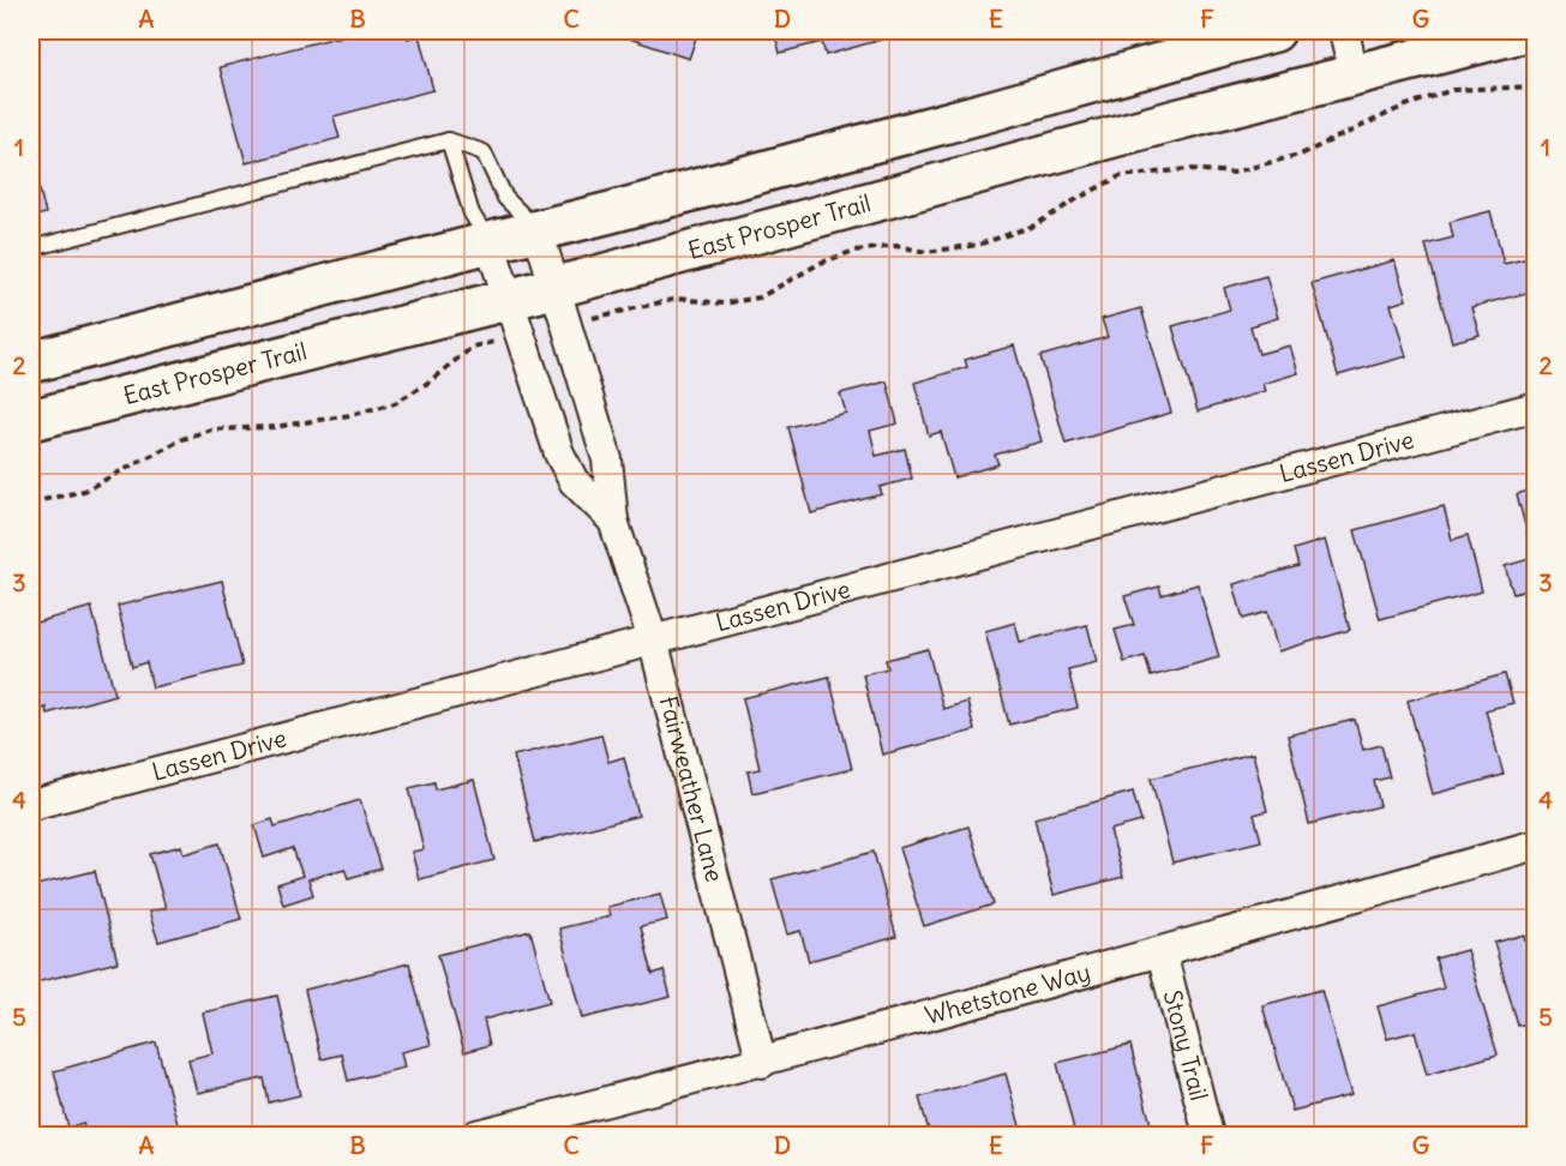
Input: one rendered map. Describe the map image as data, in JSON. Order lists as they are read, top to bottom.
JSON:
{
  "streets": {
    "main road": ["East Prosper Trail"],
    "street": [
      "Lassen Drive",
      "Fairweather Lane",
      "Whetstone Way",
      "Stony Trail"
    ]
  },
  "crossings": [
    ["East Prosper Trail", "Fairweather Lane"],
    ["Lassen Drive", "Fairweather Lane"],
    ["Fairweather Lane", "Whetstone Way"],
    ["Whetstone Way", "Stony Trail"]
  ],
  "grid": {
    "columns": [
      "A",
      "B",
      "C",
      "D",
      "E",
      "F",
      "G"
    ],
    "rows": [
      "1",
      "2",
      "3",
      "4",
      "5"
    ]
  }
}
